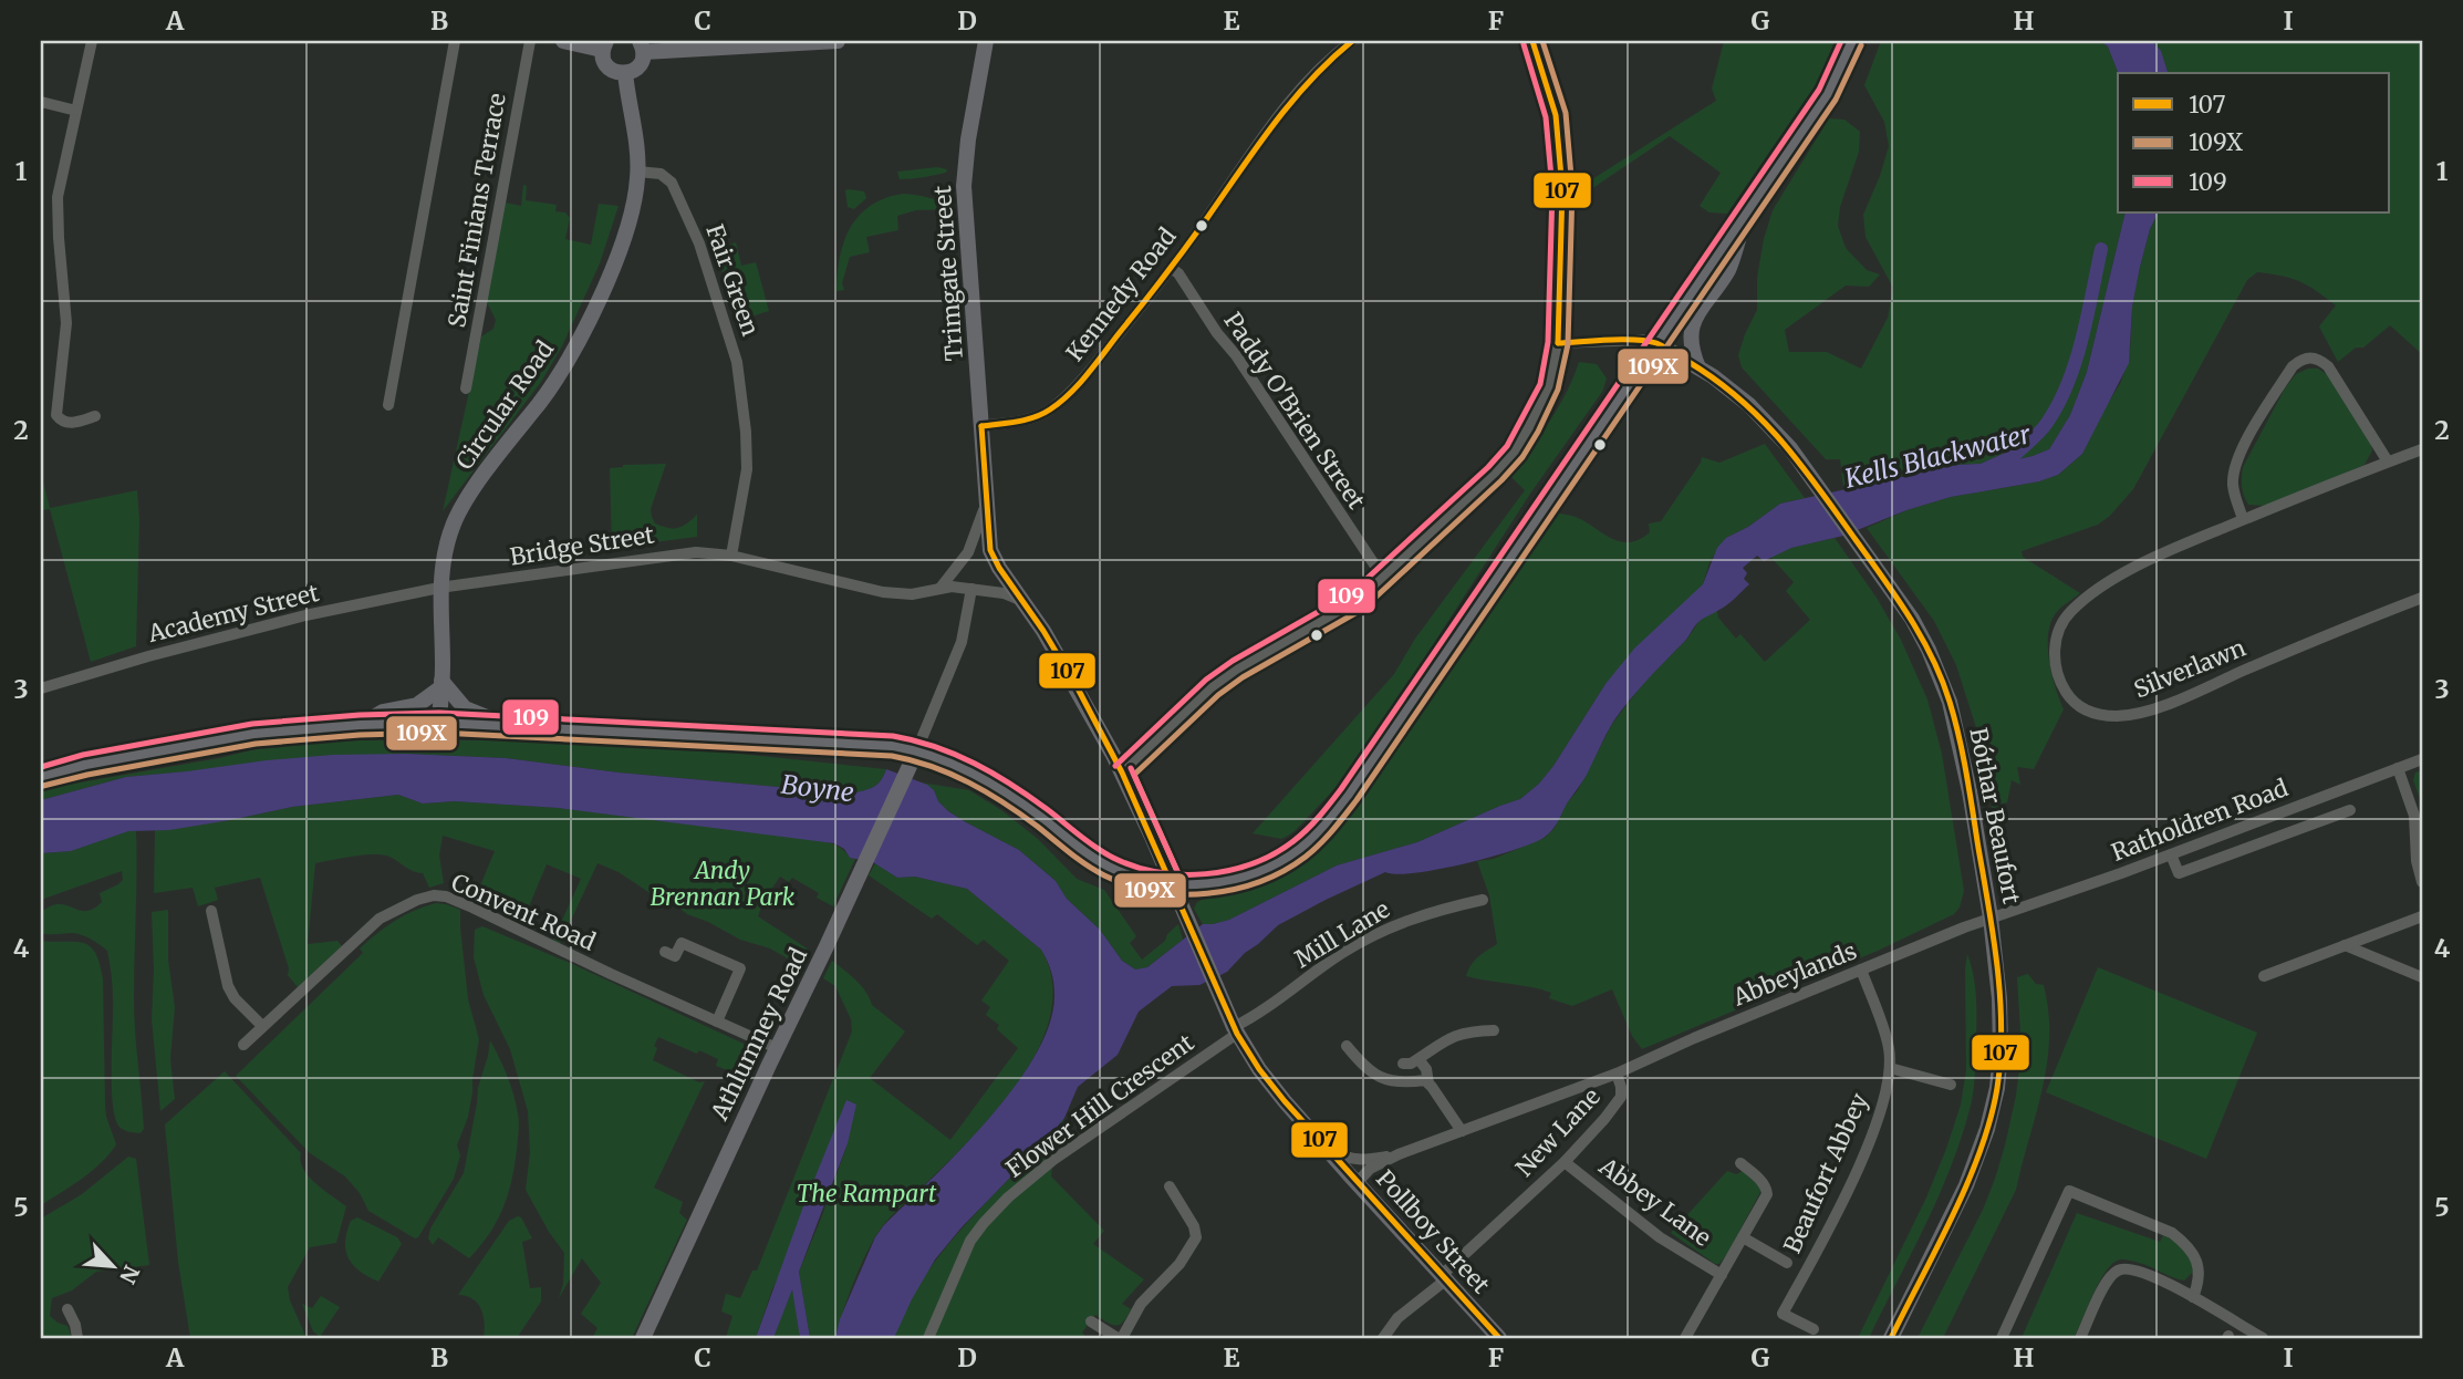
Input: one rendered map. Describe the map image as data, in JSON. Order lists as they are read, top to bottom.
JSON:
{
  "streets": {
    "main road": [
      "Trimgate Street",
      "Circular Road",
      "Bóthar Beaufort",
      "Athlumney Road",
      "Pollboy Street"
    ],
    "street": [
      "Saint Finians Terrace",
      "Fair Green",
      "Kennedy Road",
      "Paddy O'Brien Street",
      "Bridge Street",
      "Academy Street",
      "Silverlawn",
      "Ratholdren Road",
      "Convent Road",
      "Mill Lane",
      "Abbeylands",
      "Flower Hill Crescent",
      "New Lane",
      "Beaufort Abbey",
      "Abbey Lane"
    ]
  },
  "crossings": [
    ["Trimgate Street", "Kennedy Road"],
    ["Trimgate Street", "Bridge Street"],
    ["Trimgate Street", "Pollboy Street"],
    ["Fair Green", "Circular Road"],
    ["Fair Green", "Bridge Street"],
    ["Kennedy Road", "Paddy O'Brien Street"],
    ["Circular Road", "Bridge Street"],
    ["Circular Road", "Academy Street"],
    ["Bridge Street", "Academy Street"],
    ["Bóthar Beaufort", "Ratholdren Road"],
    ["Bóthar Beaufort", "Abbeylands"],
    ["Ratholdren Road", "Abbeylands"],
    ["Convent Road", "Athlumney Road"],
    ["Mill Lane", "Flower Hill Crescent"],
    ["Mill Lane", "Pollboy Street"],
    ["Abbeylands", "New Lane"],
    ["Abbeylands", "Beaufort Abbey"],
    ["Flower Hill Crescent", "Pollboy Street"],
    ["New Lane", "Abbey Lane"],
    ["New Lane", "Pollboy Street"]
  ],
  "water": ["Kells Blackwater", "Boyne"],
  "parks": ["Andy Brennan Park", "The Rampart"],
  "lines": ["transit line 107", "transit line 109X", "transit line 109"],
  "legend": ["107", "109X", "109"],
  "north": "bottom right",
  "grid": {
    "columns": [
      "A",
      "B",
      "C",
      "D",
      "E",
      "F",
      "G",
      "H",
      "I"
    ],
    "rows": [
      "1",
      "2",
      "3",
      "4",
      "5"
    ]
  }
}
